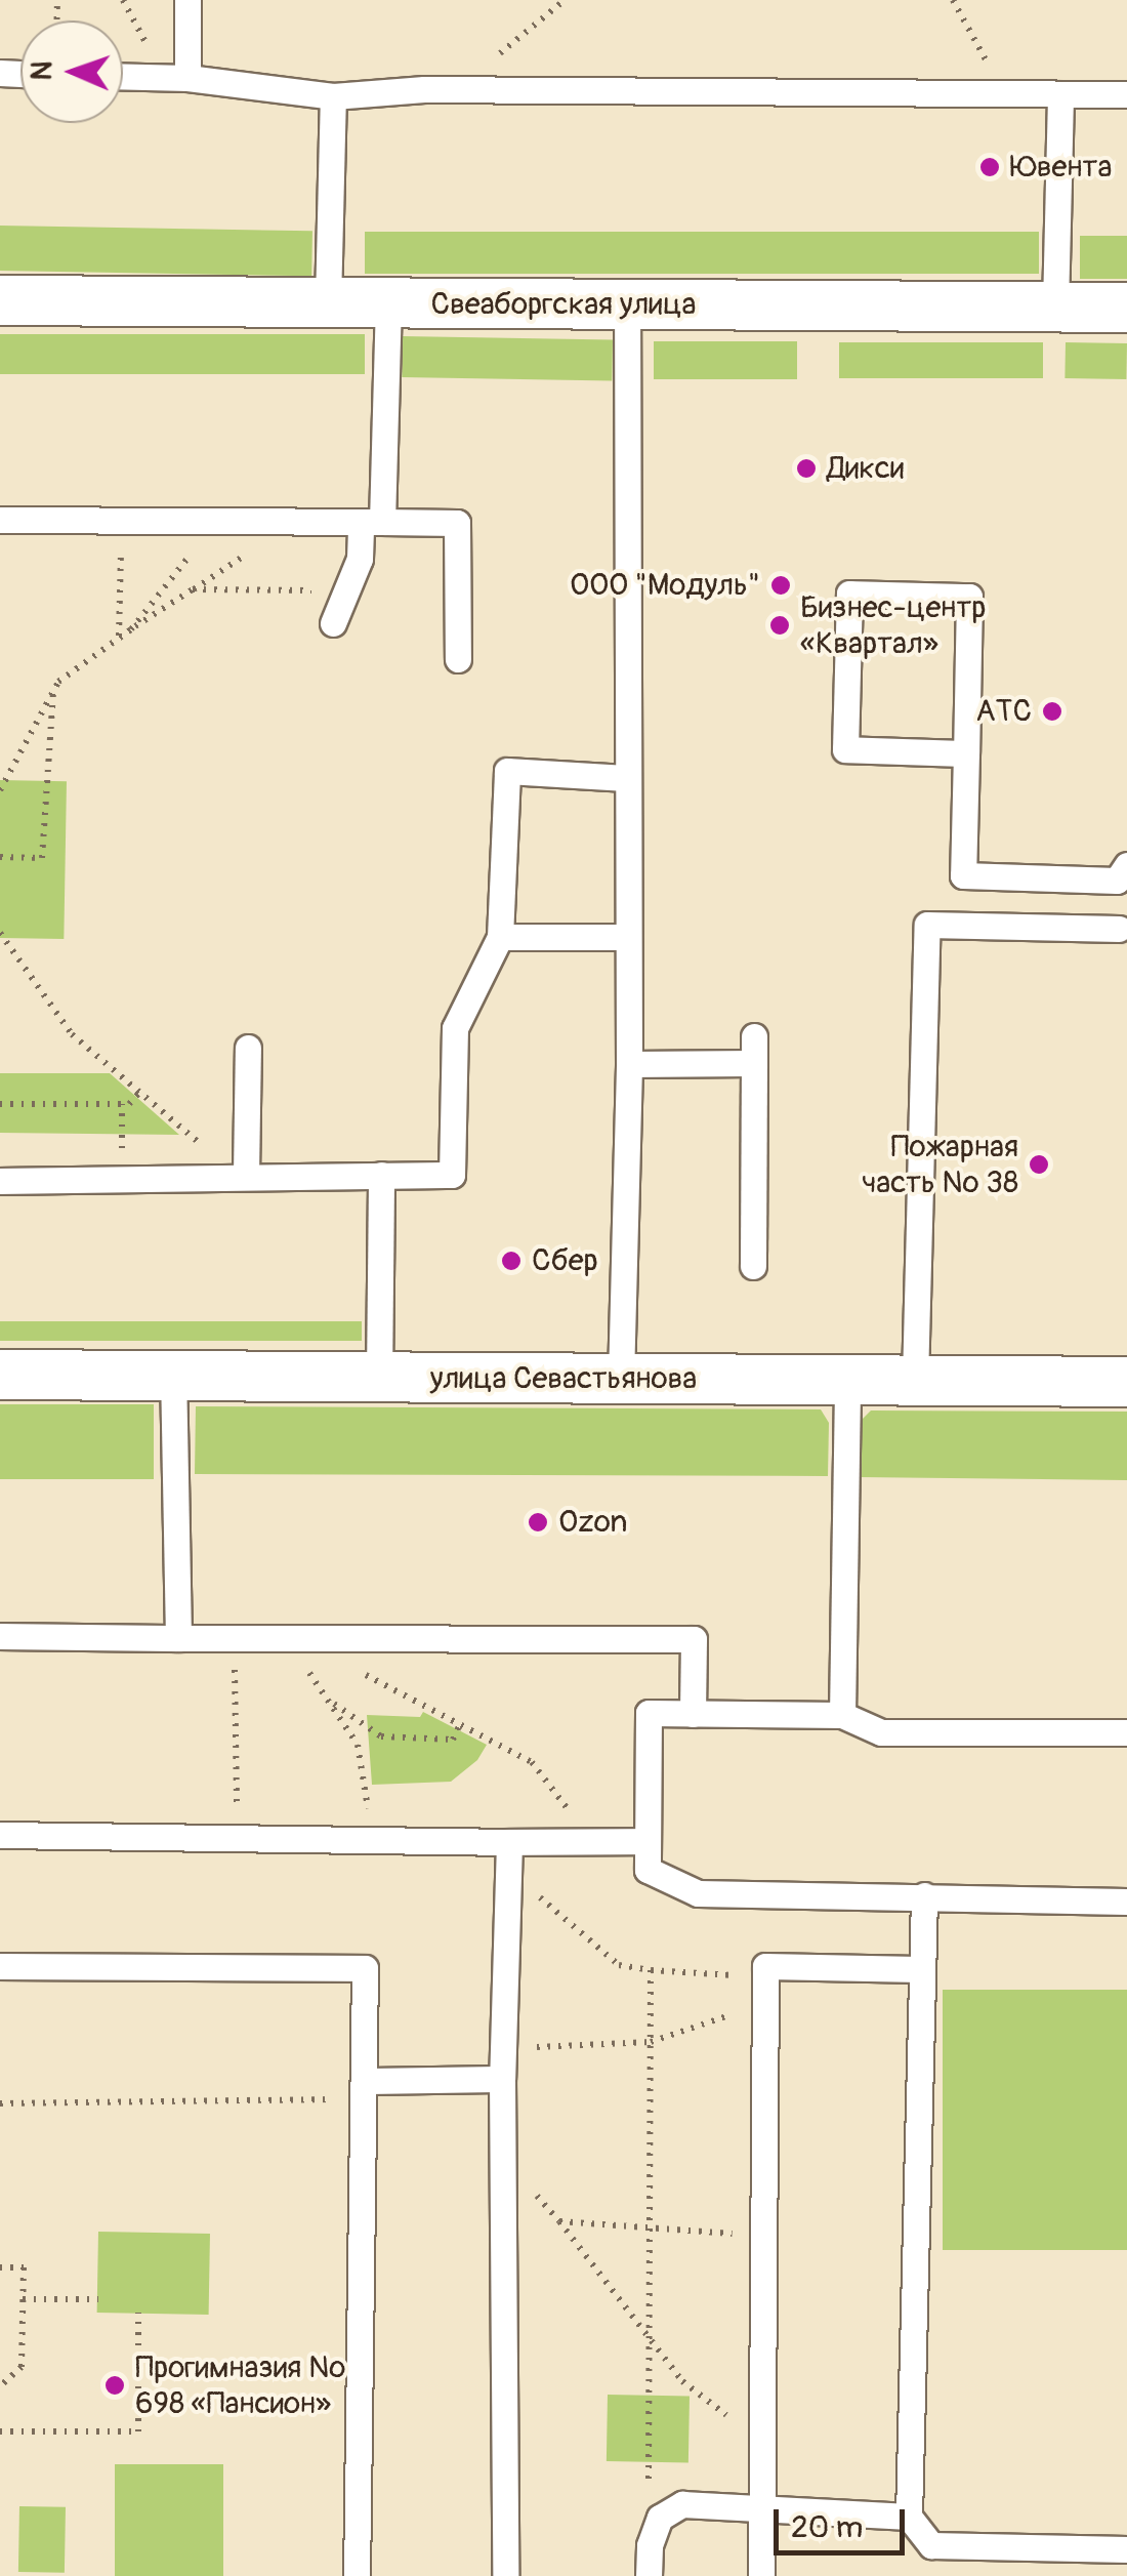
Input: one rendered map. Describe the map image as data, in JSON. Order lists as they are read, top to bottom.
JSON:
{
  "streets": {
    "street": ["Свеаборгская улица", "улица Севастьянова"]
  },
  "places": [
    "Ювента",
    "Дикси",
    "ООО \"Модуль\"",
    "Бизнес-центр «Квартал»",
    "АТС",
    "Пожарная часть № 38",
    "Сбер",
    "Ozon",
    "Прогимназия № 698 «Пансион»"
  ],
  "scale_bar": "20 m",
  "north": "left"
}
